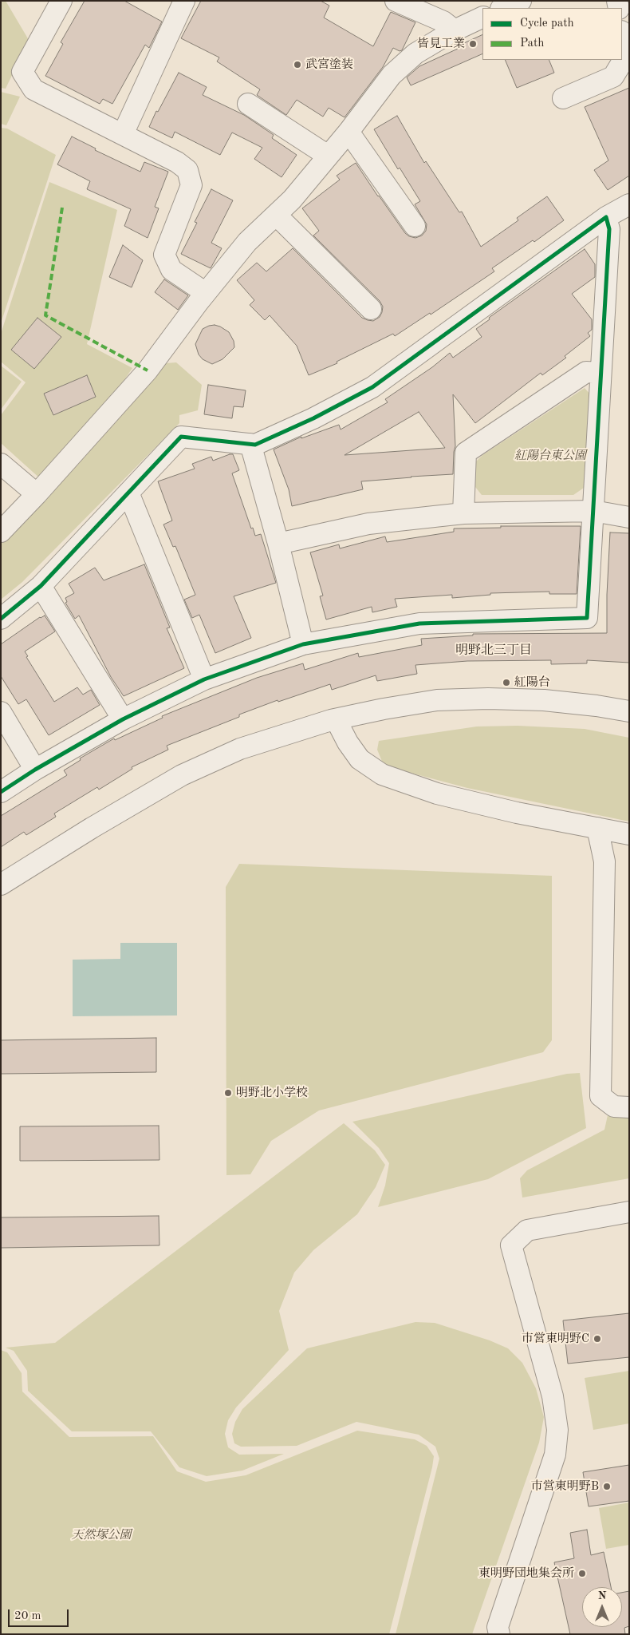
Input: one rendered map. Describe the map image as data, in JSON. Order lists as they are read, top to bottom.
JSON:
{
  "districts": ["明野北三丁目"],
  "parks": ["紅陽台東公園", "天然塚公園"],
  "places": [
    "皆見工業",
    "武宮塗装",
    "紅陽台",
    "明野北小学校",
    "市営東明野C",
    "市営東明野B",
    "東明野団地集会所"
  ],
  "legend": ["Cycle path", "Path"],
  "scale_bar": "20 m",
  "north": "top"
}
